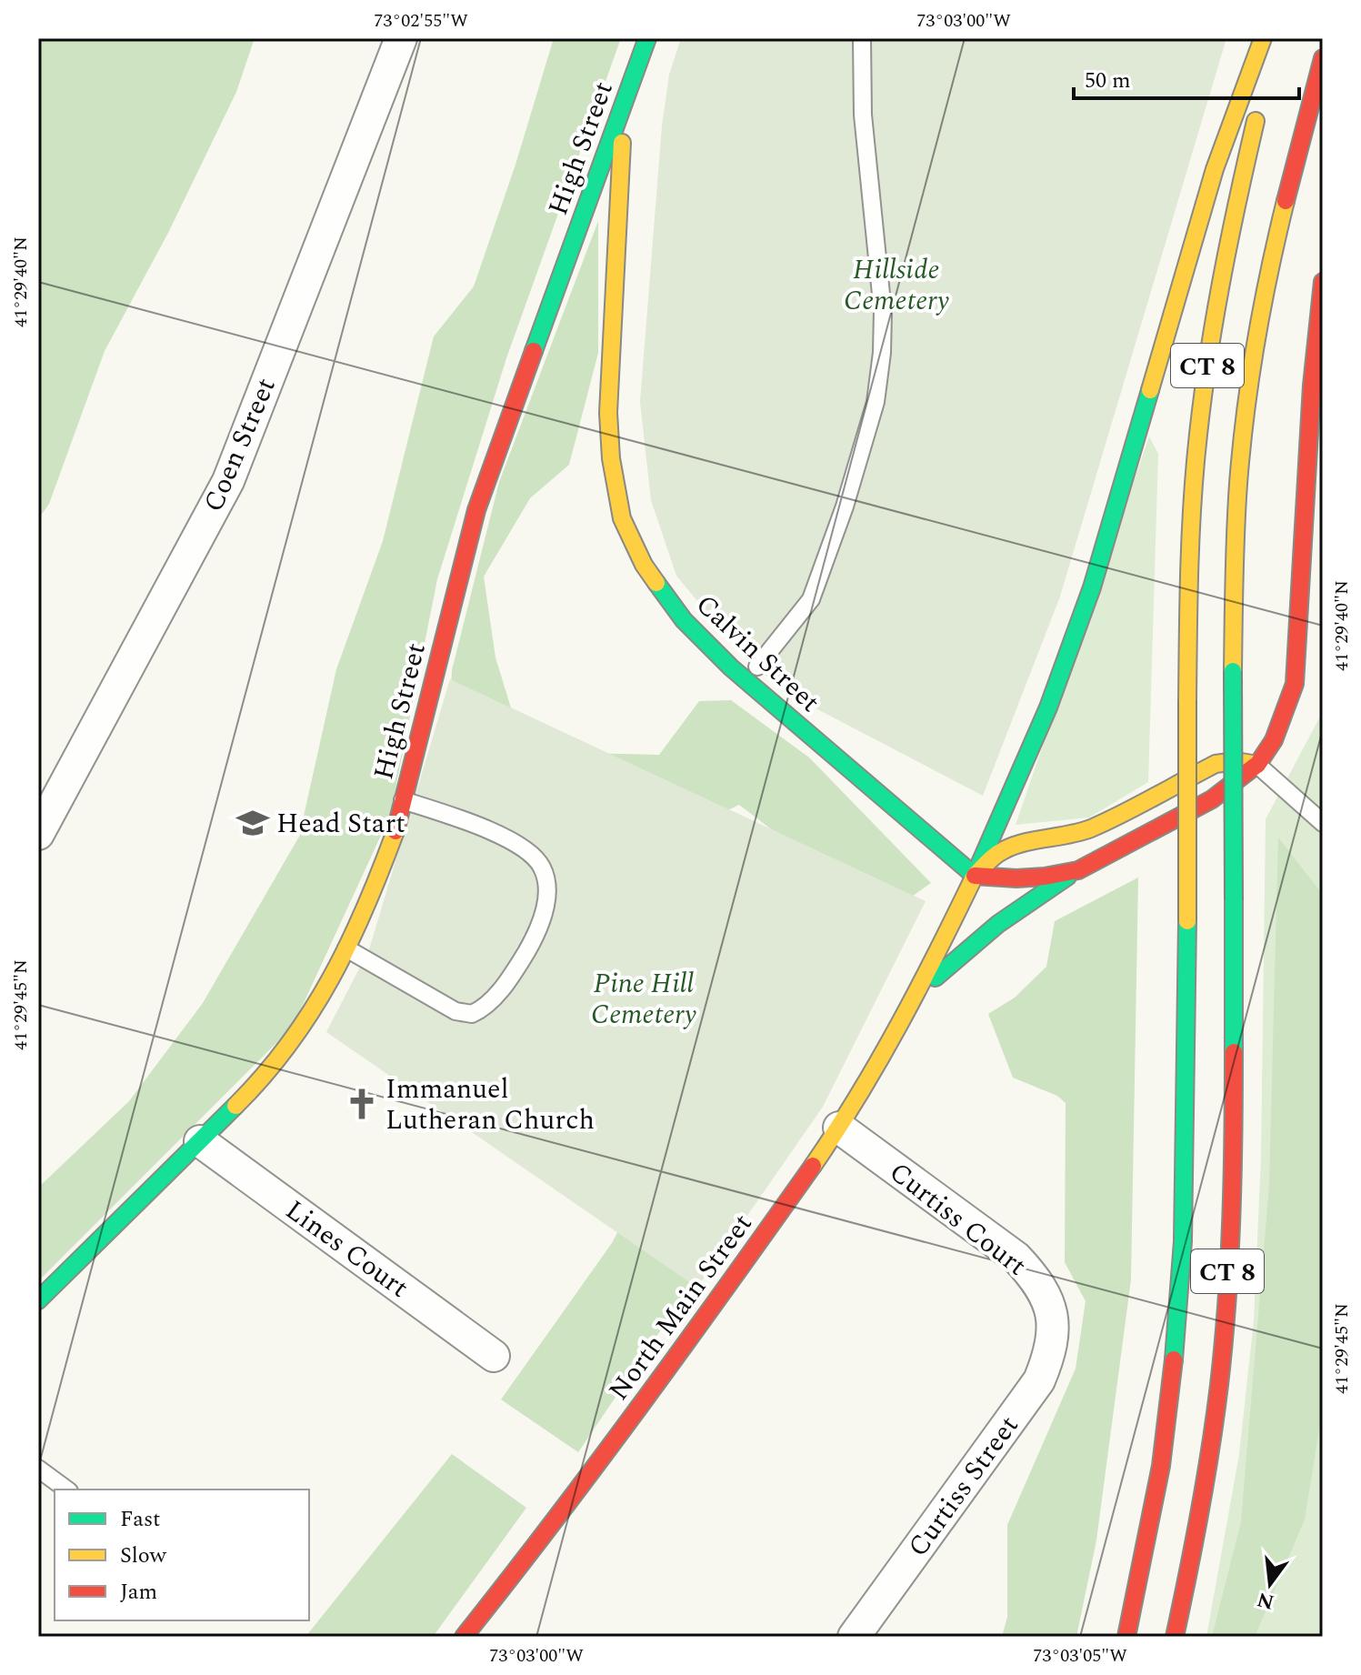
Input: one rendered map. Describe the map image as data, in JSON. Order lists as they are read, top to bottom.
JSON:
{
  "streets": {
    "main road": [
      "High Street",
      "CT 8",
      "Calvin Street",
      "North Main Street"
    ],
    "street": [
      "Coen Street",
      "Curtiss Court",
      "Lines Court",
      "Curtiss Street"
    ]
  },
  "crossings": [
    ["High Street", "Calvin Street"],
    ["High Street", "Lines Court"],
    ["Calvin Street", "North Main Street"],
    ["Curtiss Court", "North Main Street"],
    ["Curtiss Court", "Curtiss Street"]
  ],
  "parks": ["Hillside Cemetery", "Pine Hill Cemetery"],
  "places": {
    "school or university": ["Head Start"],
    "church": ["Immanuel Lutheran Church"]
  },
  "legend": ["Fast", "Slow", "Jam"],
  "scale_bar": "50 m",
  "north": "bottom",
  "coordinates": [
    "73°02'55\"W",
    "73°03'00\"W",
    "41°29'40\"N",
    "41°29'45\"N",
    "73°03'05\"W"
  ]
}
